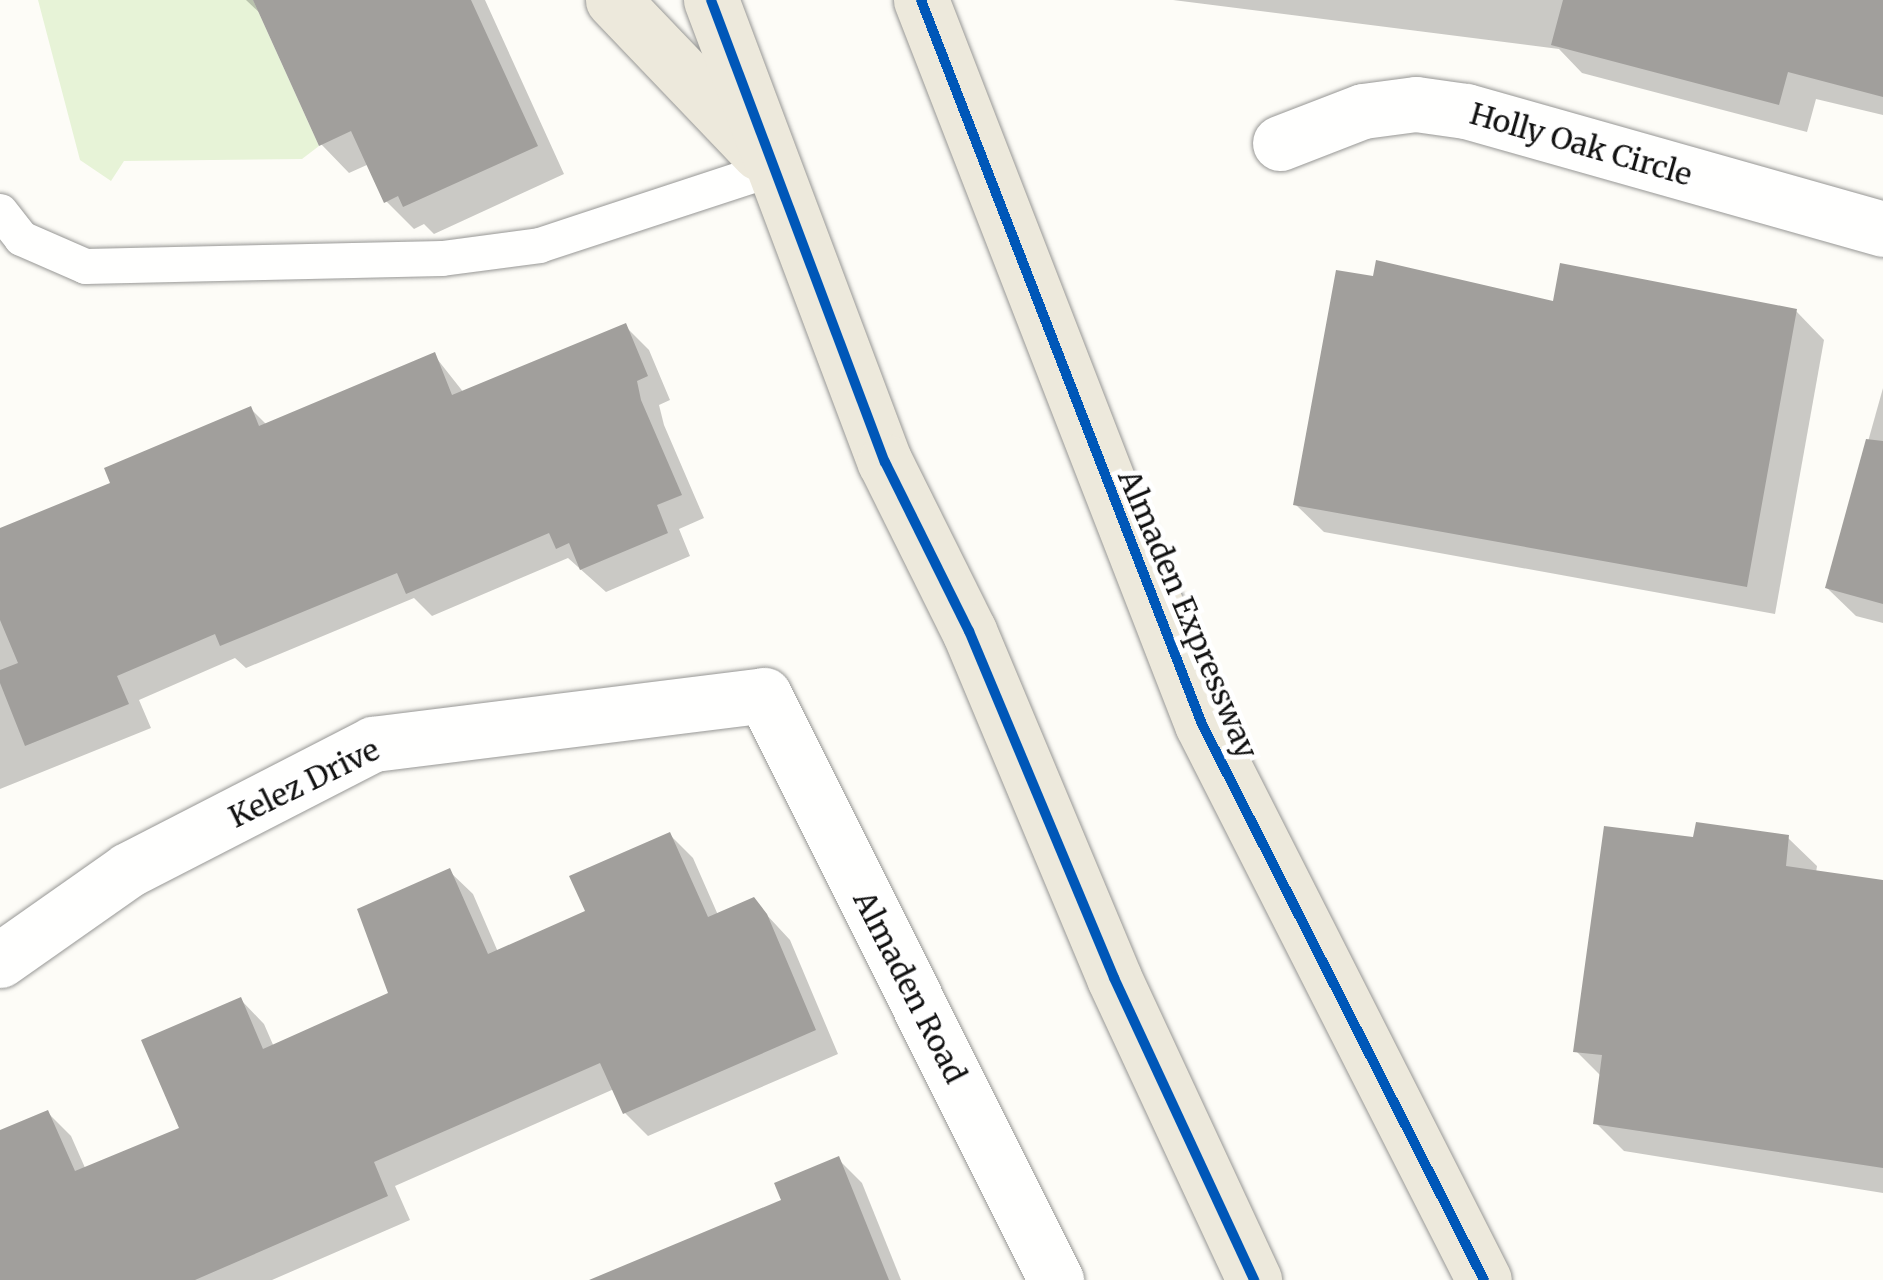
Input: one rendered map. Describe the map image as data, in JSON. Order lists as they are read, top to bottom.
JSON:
{
  "streets": {
    "main road": ["Almaden Expressway"],
    "street": ["Holly Oak Circle", "Kelez Drive", "Almaden Road"]
  },
  "crossings": [
    ["Kelez Drive", "Almaden Road"]
  ]
}
